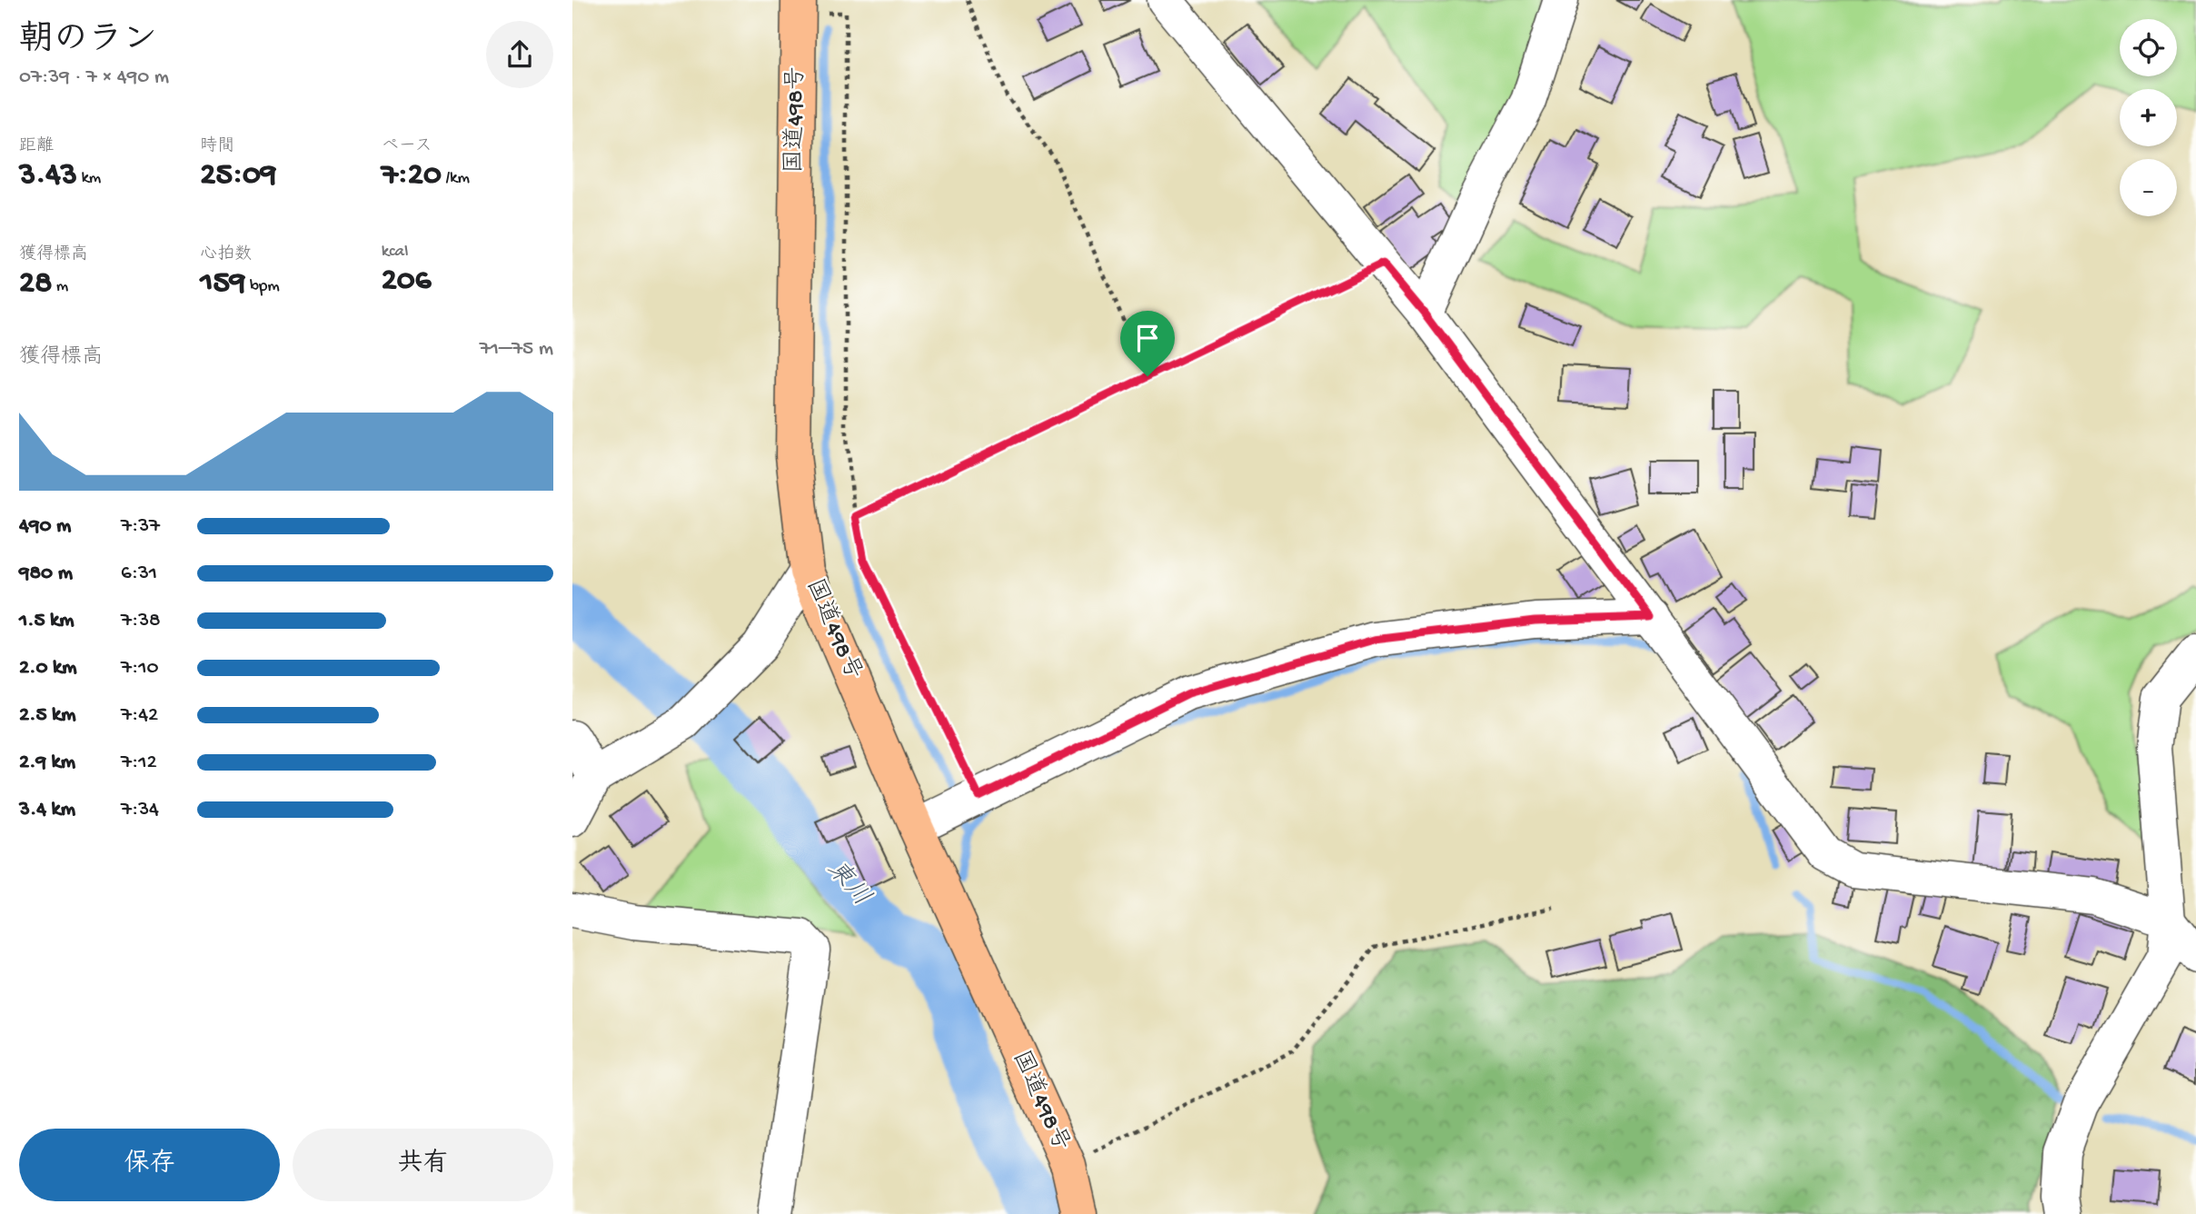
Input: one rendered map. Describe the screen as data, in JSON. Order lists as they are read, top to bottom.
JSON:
{
  "streets": {
    "highway": ["国道498号"]
  },
  "water": ["東川"],
  "page": {
    "heading": ["朝のラン", "07:39 · 7 × 490 m"],
    "map_buttons": ["+", "−"],
    "stats": [
      ["距離", "3.43 km"],
      ["時間", "25:09"],
      ["ペース", "7:20 /km"],
      ["獲得標高", "28 m"],
      ["心拍数", "159 bpm"],
      ["kcal", "206"]
    ],
    "chart": ["獲得標高", "71–75 m"],
    "list": [
      {
        "name": "490 m",
        "note": "7:37"
      },
      {
        "name": "980 m",
        "note": "6:31"
      },
      {
        "name": "1.5 km",
        "note": "7:38"
      },
      {
        "name": "2.0 km",
        "note": "7:10"
      },
      {
        "name": "2.5 km",
        "note": "7:42"
      },
      {
        "name": "2.9 km",
        "note": "7:12"
      },
      {
        "name": "3.4 km",
        "note": "7:34"
      }
    ],
    "buttons": ["保存", "共有"]
  }
}
